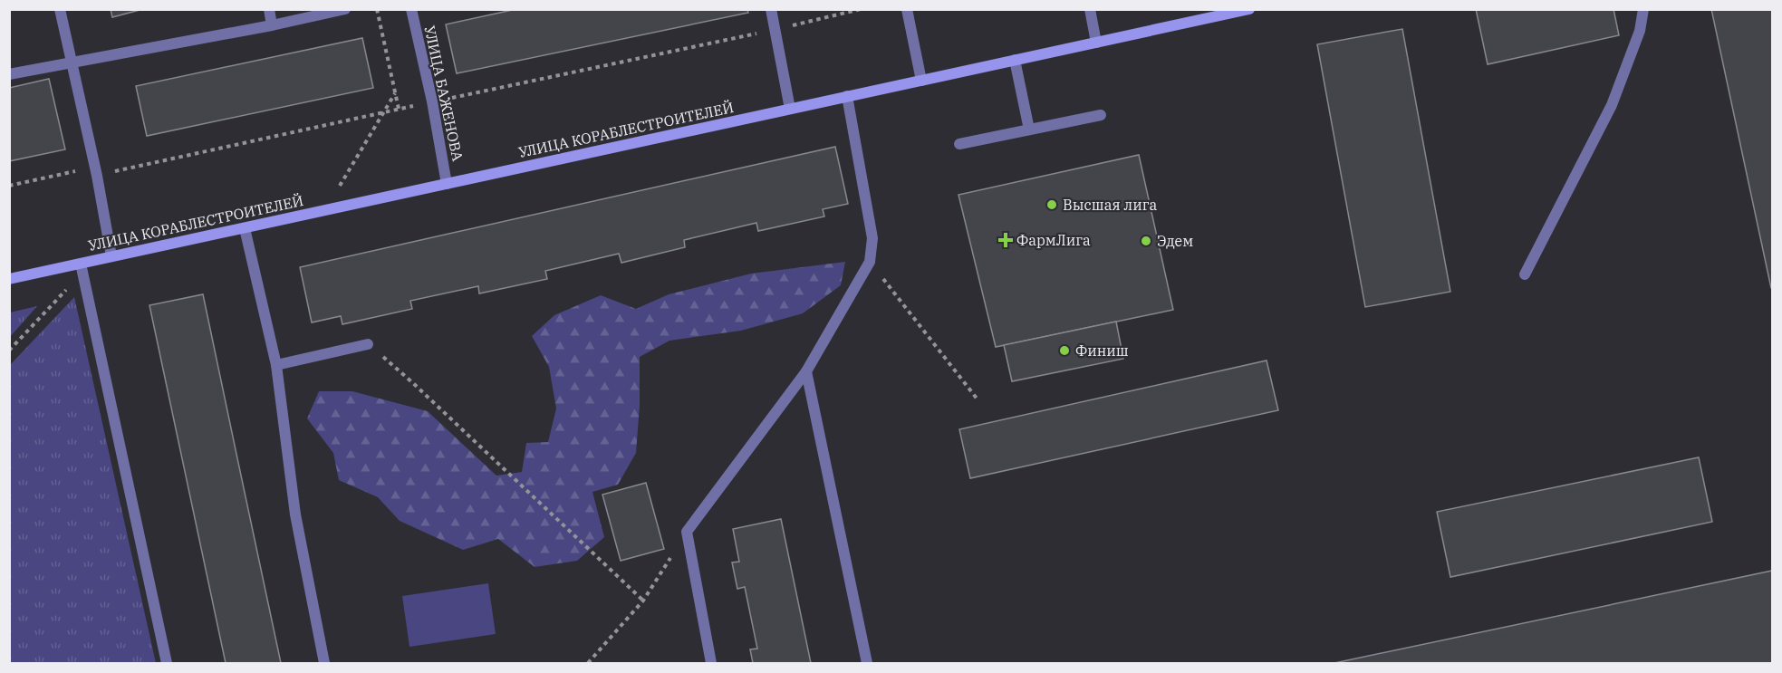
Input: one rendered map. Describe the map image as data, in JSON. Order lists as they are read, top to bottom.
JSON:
{
  "streets": {
    "street": ["УЛИЦА БАЖЕНОВА", "УЛИЦА КОРАБЛЕСТРОИТЕЛЕЙ"]
  },
  "crossings": [
    ["УЛИЦА БАЖЕНОВА", "УЛИЦА КОРАБЛЕСТРОИТЕЛЕЙ"]
  ],
  "places": {
    "other": ["Высшая лига", "Эдем", "Финиш"],
    "health": ["ФармЛига"]
  }
}
